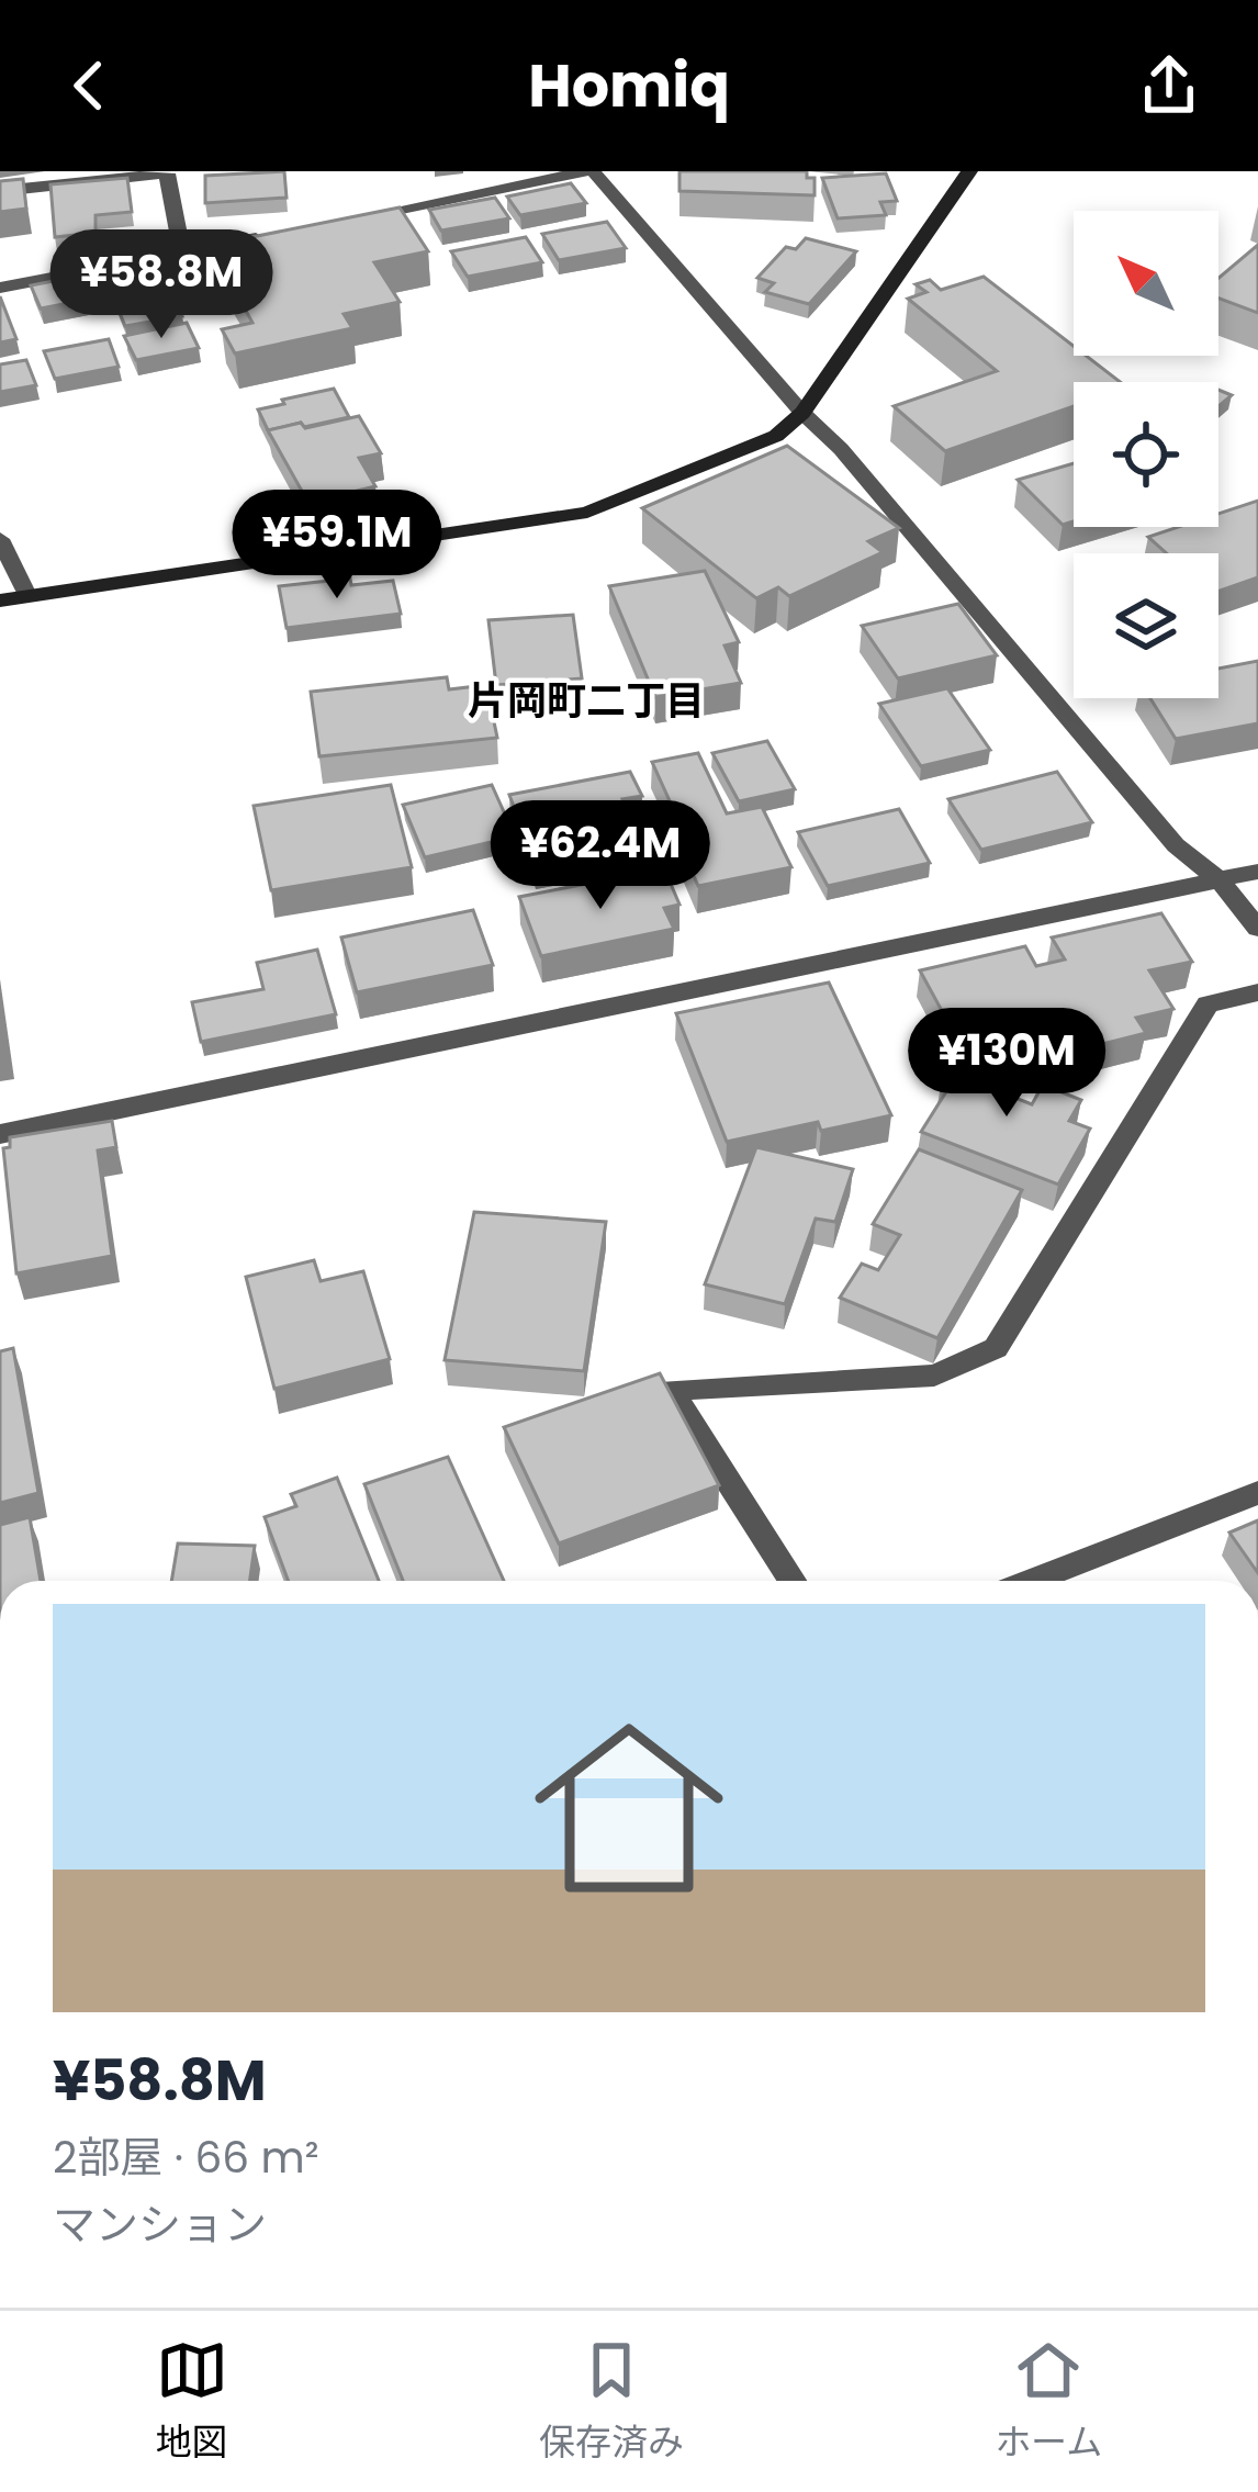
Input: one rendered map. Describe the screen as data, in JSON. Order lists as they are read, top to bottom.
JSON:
{
  "districts": ["片岡町二丁目"],
  "north": "top left",
  "page": {
    "header": "Homiq",
    "price": [
      "¥58.8M",
      "¥59.1M",
      "¥62.4M",
      "¥130M"
    ],
    "list": [
      {
        "name": "¥58.8M",
        "note": "2部屋 · 66 m² · マンション"
      }
    ],
    "tabs": ["地図", "保存済み", "ホーム"]
  }
}
